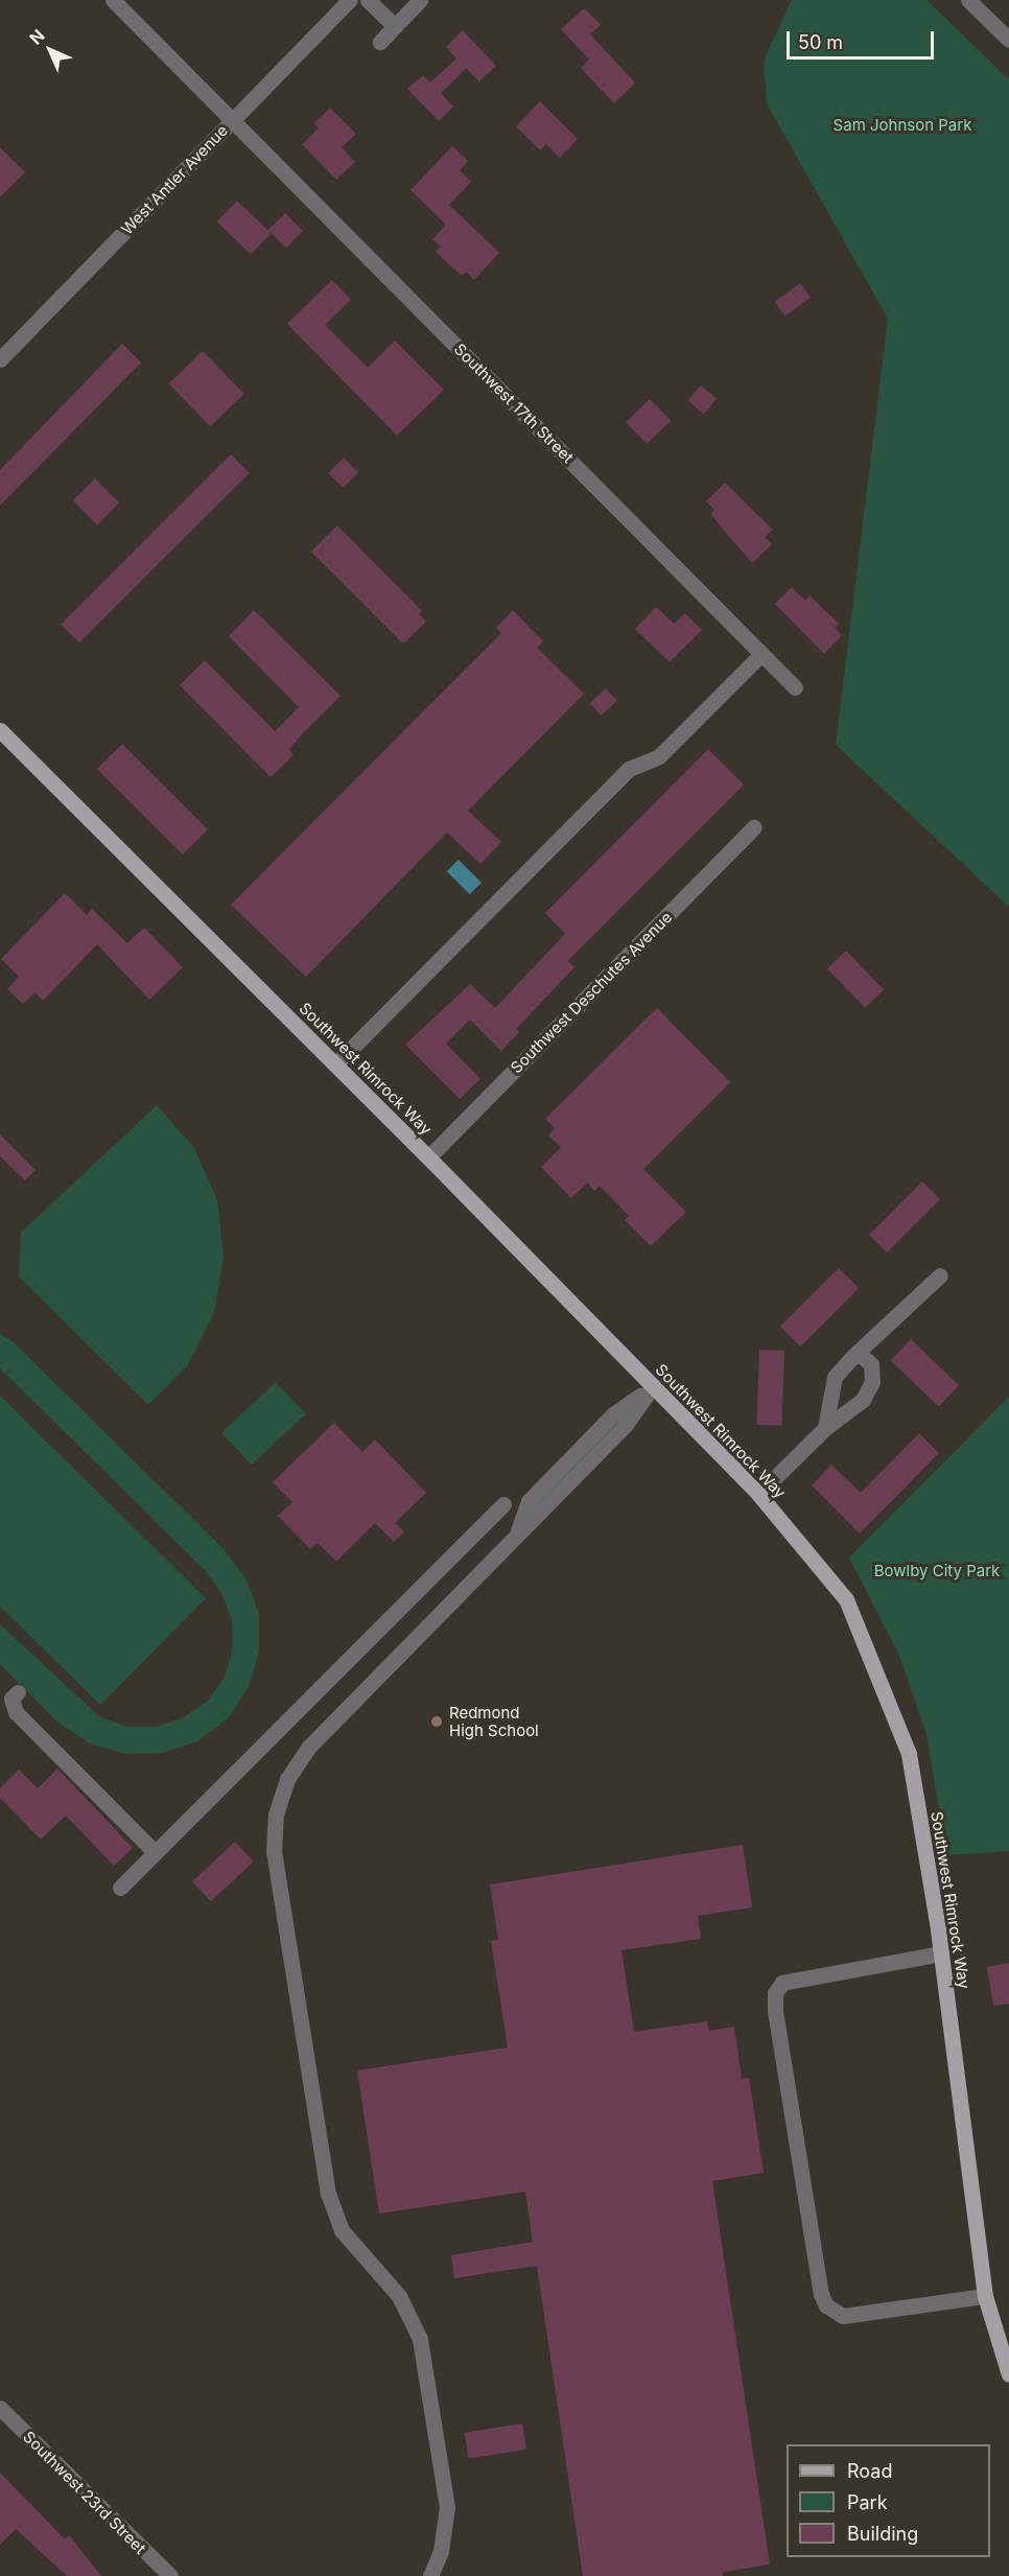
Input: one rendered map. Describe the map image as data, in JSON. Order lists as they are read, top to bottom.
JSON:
{
  "streets": {
    "main road": ["Southwest Rimrock Way"],
    "street": [
      "West Antler Avenue",
      "Southwest 17th Street",
      "Southwest Deschutes Avenue",
      "Southwest 23rd Street"
    ]
  },
  "crossings": [
    ["West Antler Avenue", "Southwest 17th Street"],
    ["Southwest Deschutes Avenue", "Southwest Rimrock Way"]
  ],
  "parks": ["Sam Johnson Park", "Bowlby City Park"],
  "places": ["Redmond High School"],
  "legend": ["Road", "Park", "Building"],
  "scale_bar": "50 m",
  "north": "top left"
}
